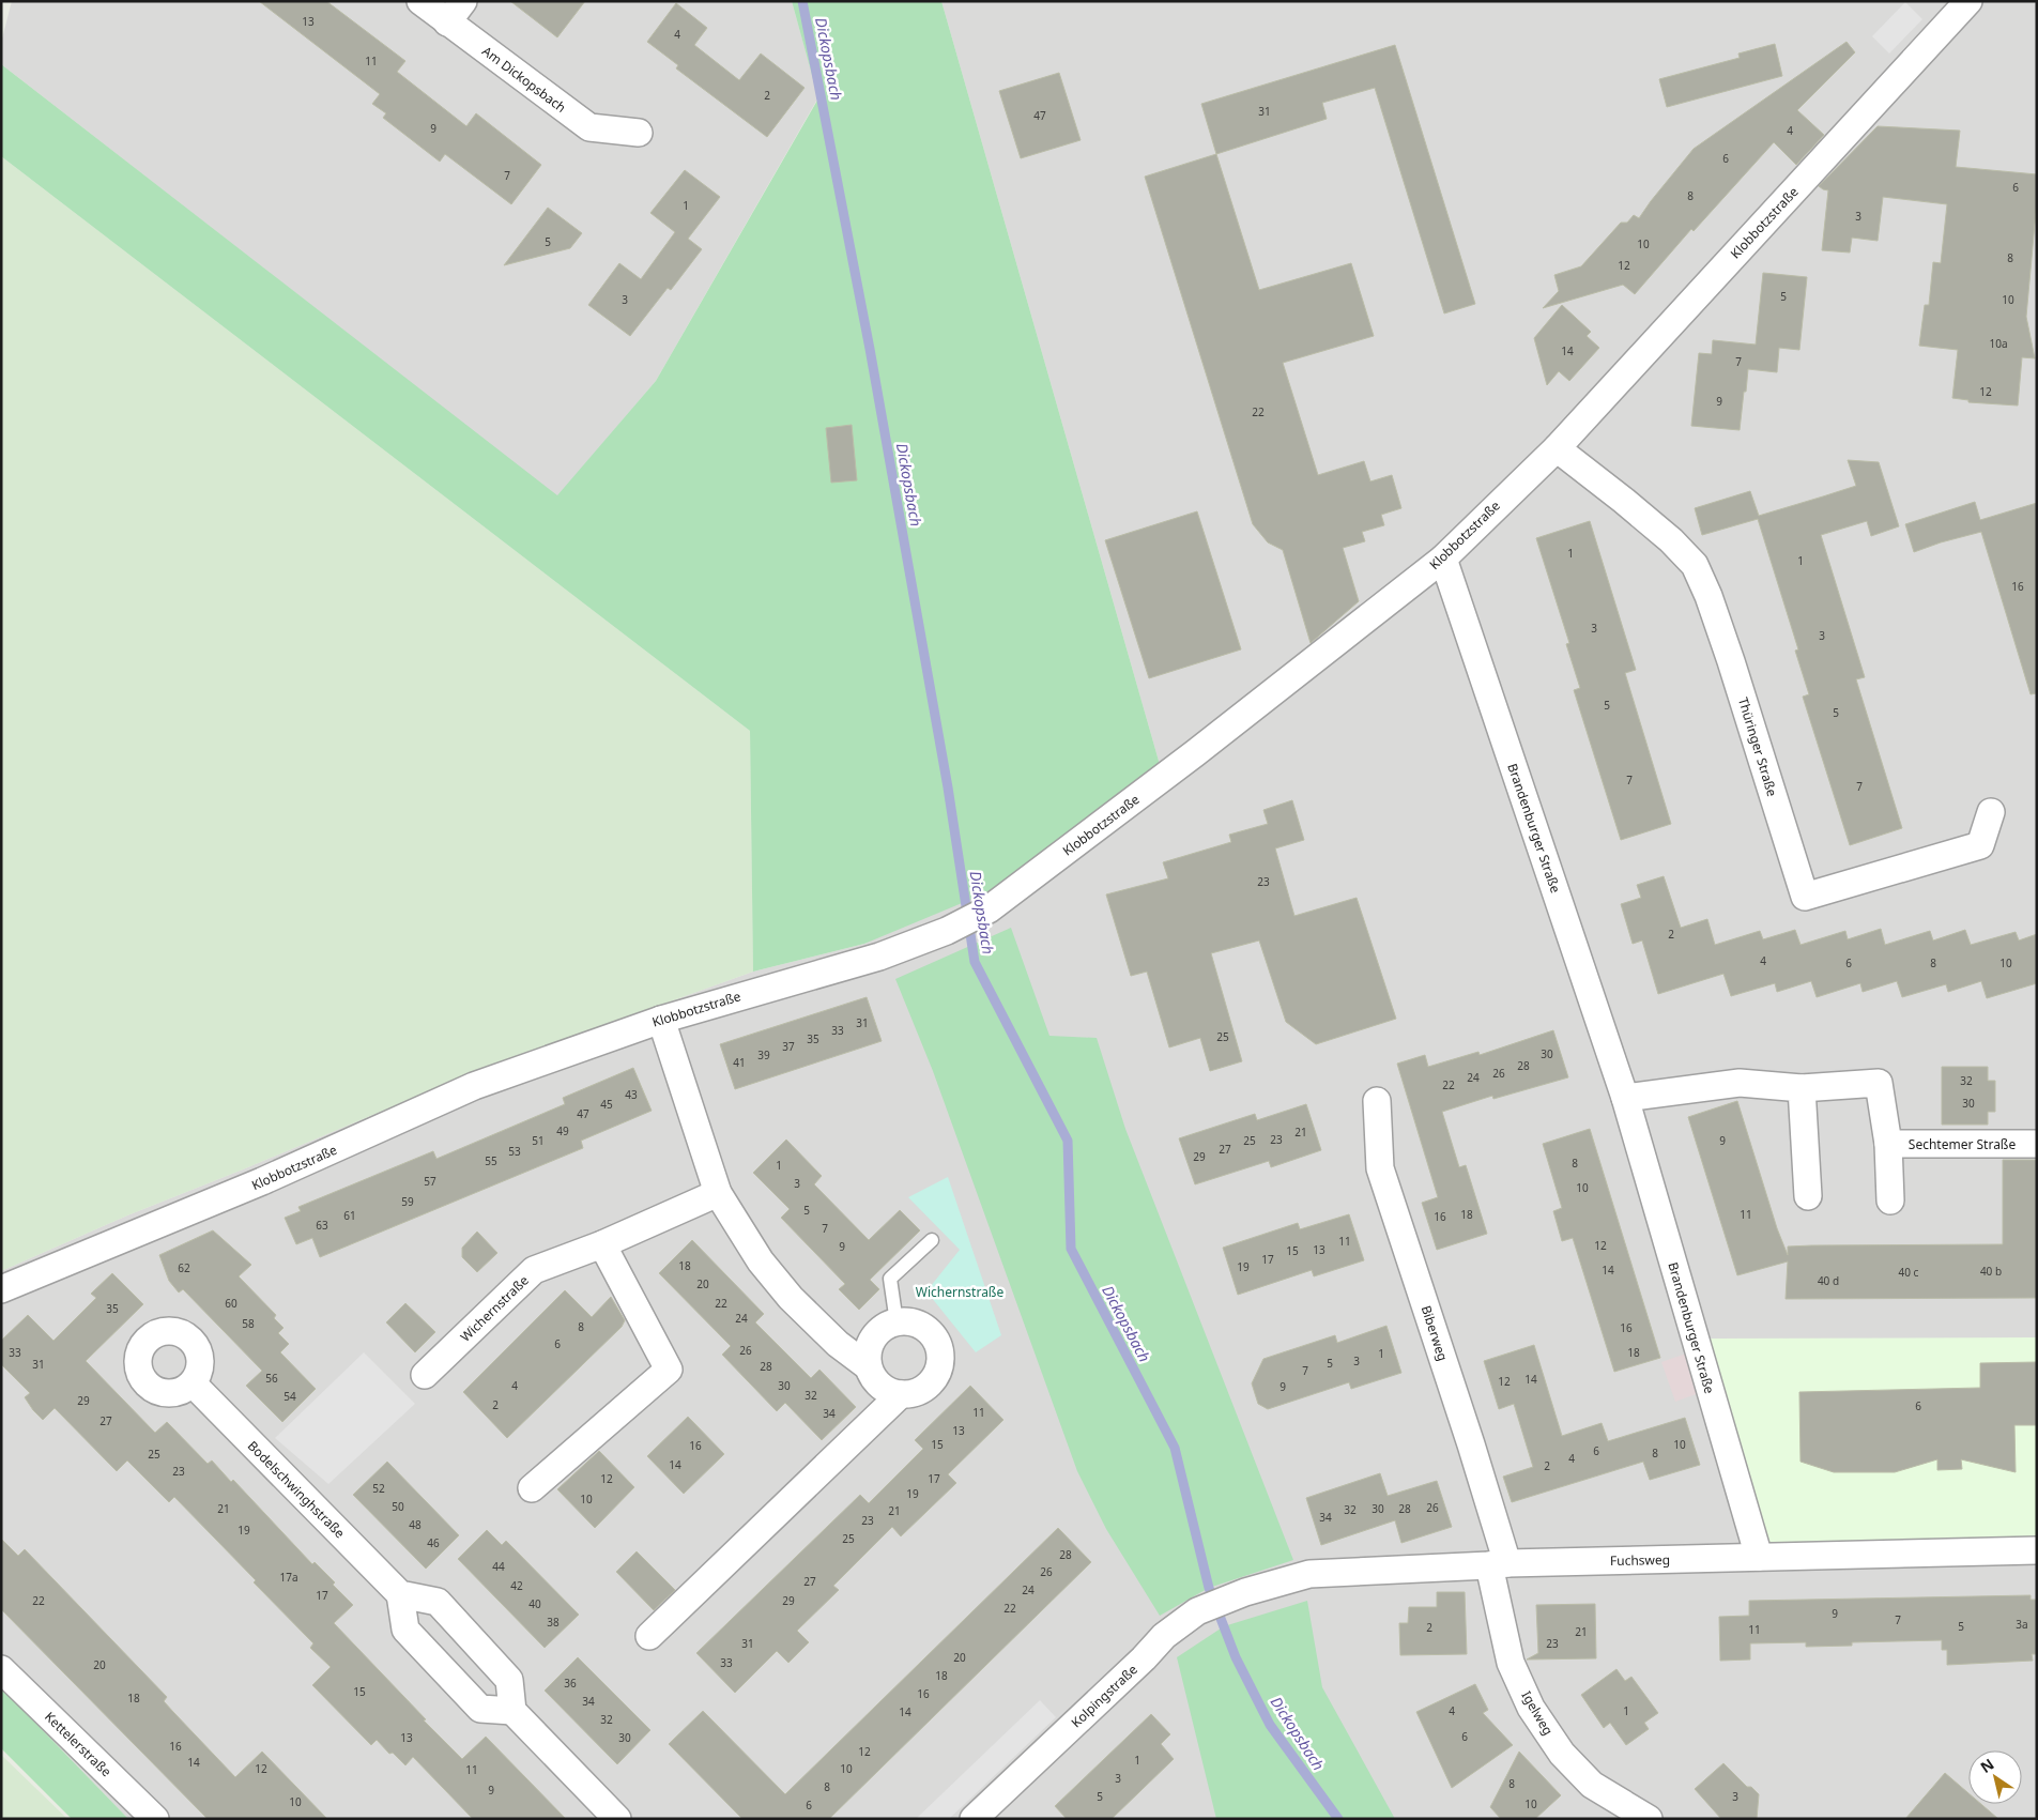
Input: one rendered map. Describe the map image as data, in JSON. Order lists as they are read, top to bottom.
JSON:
{
  "streets": {
    "street": [
      "Am Dickopsbach",
      "Klobbotzstraße",
      "Thüringer Straße",
      "Brandenburger Straße",
      "Sechtemer Straße",
      "Wichernstraße",
      "Biberweg",
      "Bodelschwinghstraße",
      "Fuchsweg",
      "Kolpingstraße",
      "Igelweg",
      "Kettelerstraße"
    ]
  },
  "crossings": [
    ["Klobbotzstraße", "Thüringer Straße"],
    ["Klobbotzstraße", "Brandenburger Straße"],
    ["Brandenburger Straße", "Fuchsweg"],
    ["Biberweg", "Fuchsweg"],
    ["Biberweg", "Igelweg"],
    ["Fuchsweg", "Kolpingstraße"],
    ["Fuchsweg", "Igelweg"]
  ],
  "water": ["Dickopsbach"],
  "parks": ["Wichernstraße"],
  "house_numbers": [
    "13",
    "4",
    "11",
    "2",
    "31",
    "47",
    "9",
    "4",
    "6",
    "7",
    "6",
    "8",
    "1",
    "3",
    "5",
    "10",
    "8",
    "12",
    "5",
    "3",
    "10",
    "10a",
    "14",
    "7",
    "12",
    "9",
    "22",
    "1",
    "1",
    "16",
    "3",
    "3",
    "5",
    "5",
    "7",
    "7",
    "23",
    "2",
    "4",
    "6",
    "8",
    "10",
    "31",
    "33",
    "25",
    "35",
    "37",
    "30",
    "39",
    "41",
    "28",
    "26",
    "24",
    "32",
    "22",
    "43",
    "30",
    "45",
    "47",
    "49",
    "21",
    "23",
    "51",
    "25",
    "9",
    "27",
    "53",
    "29",
    "55",
    "8",
    "1",
    "57",
    "3",
    "10",
    "59",
    "5",
    "18",
    "11",
    "61",
    "16",
    "63",
    "7",
    "11",
    "12",
    "9",
    "13",
    "15",
    "17",
    "18",
    "19",
    "62",
    "14",
    "40 b",
    "40 c",
    "40 d",
    "20",
    "60",
    "22",
    "35",
    "24",
    "58",
    "8",
    "16",
    "6",
    "26",
    "33",
    "18",
    "1",
    "3",
    "5",
    "31",
    "28",
    "7",
    "56",
    "14",
    "12",
    "4",
    "30",
    "9",
    "32",
    "54",
    "29",
    "2",
    "6",
    "11",
    "34",
    "27",
    "13",
    "15",
    "10",
    "16",
    "6",
    "8",
    "25",
    "4",
    "14",
    "2",
    "23",
    "12",
    "17",
    "52",
    "19",
    "10",
    "50",
    "26",
    "21",
    "30",
    "28",
    "32",
    "21",
    "34",
    "23",
    "48",
    "19",
    "25",
    "46",
    "28",
    "44",
    "26",
    "17a",
    "27",
    "42",
    "24",
    "17",
    "22",
    "29",
    "40",
    "22",
    "9",
    "7",
    "38",
    "3a",
    "5",
    "2",
    "11",
    "21",
    "31",
    "23",
    "20",
    "33",
    "20",
    "18",
    "36",
    "15",
    "16",
    "18",
    "34",
    "4",
    "1",
    "14",
    "32",
    "6",
    "13",
    "30",
    "16",
    "12",
    "1",
    "14",
    "12",
    "10",
    "11",
    "3",
    "8",
    "8",
    "9",
    "5",
    "3",
    "10",
    "10",
    "6"
  ],
  "north": "top left"
}
